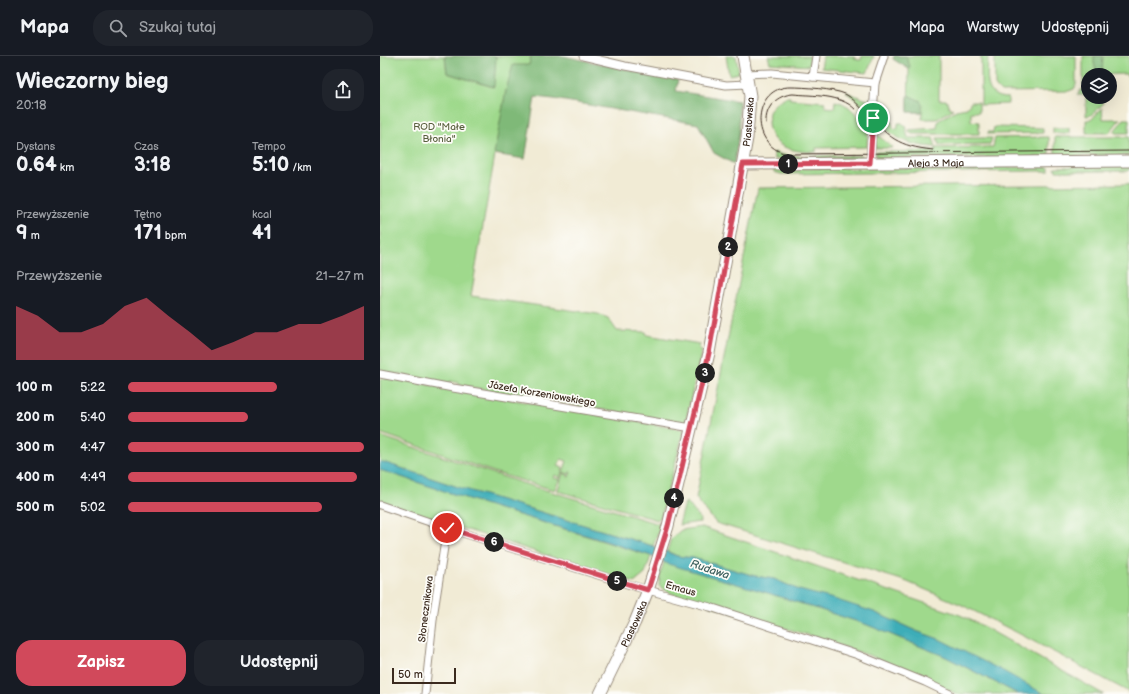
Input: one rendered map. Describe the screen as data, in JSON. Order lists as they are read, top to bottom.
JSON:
{
  "streets": {
    "street": [
      "Piastowska",
      "Aleja 3 Maja",
      "Józefa Korzeniowskiego",
      "Emaus",
      "Słonecznikowa"
    ]
  },
  "crossings": [
    ["Piastowska", "Aleja 3 Maja"],
    ["Piastowska", "Józefa Korzeniowskiego"],
    ["Piastowska", "Emaus"],
    ["Emaus", "Słonecznikowa"]
  ],
  "water": ["Rudawa"],
  "parks": ["ROD \"Małe Błonia\""],
  "scale_bar": "50 m",
  "page": {
    "header": "Mapa",
    "search": "Szukaj tutaj",
    "nav": ["Mapa", "Warstwy", "Udostępnij"],
    "heading": ["Wieczorny bieg", "20:18"],
    "stats": [
      ["Dystans", "0.64 km"],
      ["Czas", "3:18"],
      ["Tempo", "5:10 /km"],
      ["Przewyższenie", "9 m"],
      ["Tętno", "171 bpm"],
      ["kcal", "41"]
    ],
    "pins": [
      "1",
      "2",
      "3",
      "4",
      "6",
      "5"
    ],
    "chart": ["Przewyższenie", "21–27 m"],
    "list": [
      {
        "name": "100 m",
        "note": "5:22"
      },
      {
        "name": "200 m",
        "note": "5:40"
      },
      {
        "name": "300 m",
        "note": "4:47"
      },
      {
        "name": "400 m",
        "note": "4:49"
      },
      {
        "name": "500 m",
        "note": "5:02"
      }
    ],
    "buttons": ["Zapisz", "Udostępnij"],
    "scale": "50 m"
  }
}
